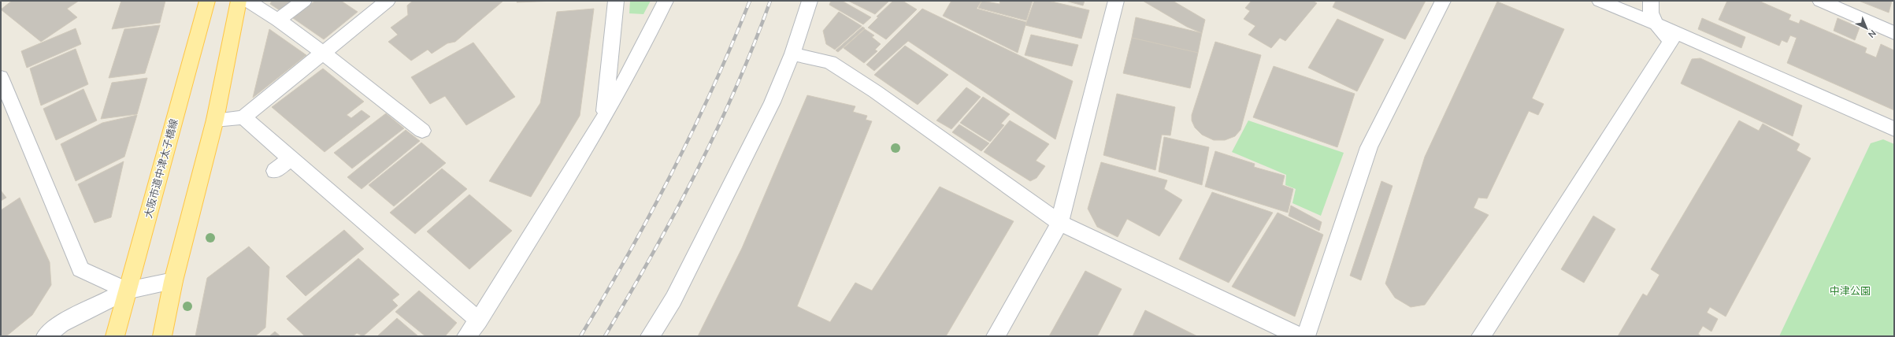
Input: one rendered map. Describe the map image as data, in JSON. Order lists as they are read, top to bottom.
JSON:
{
  "streets": {
    "main road": ["大阪市道中津太子橋線"]
  },
  "parks": ["中津公園"],
  "north": "bottom right"
}
